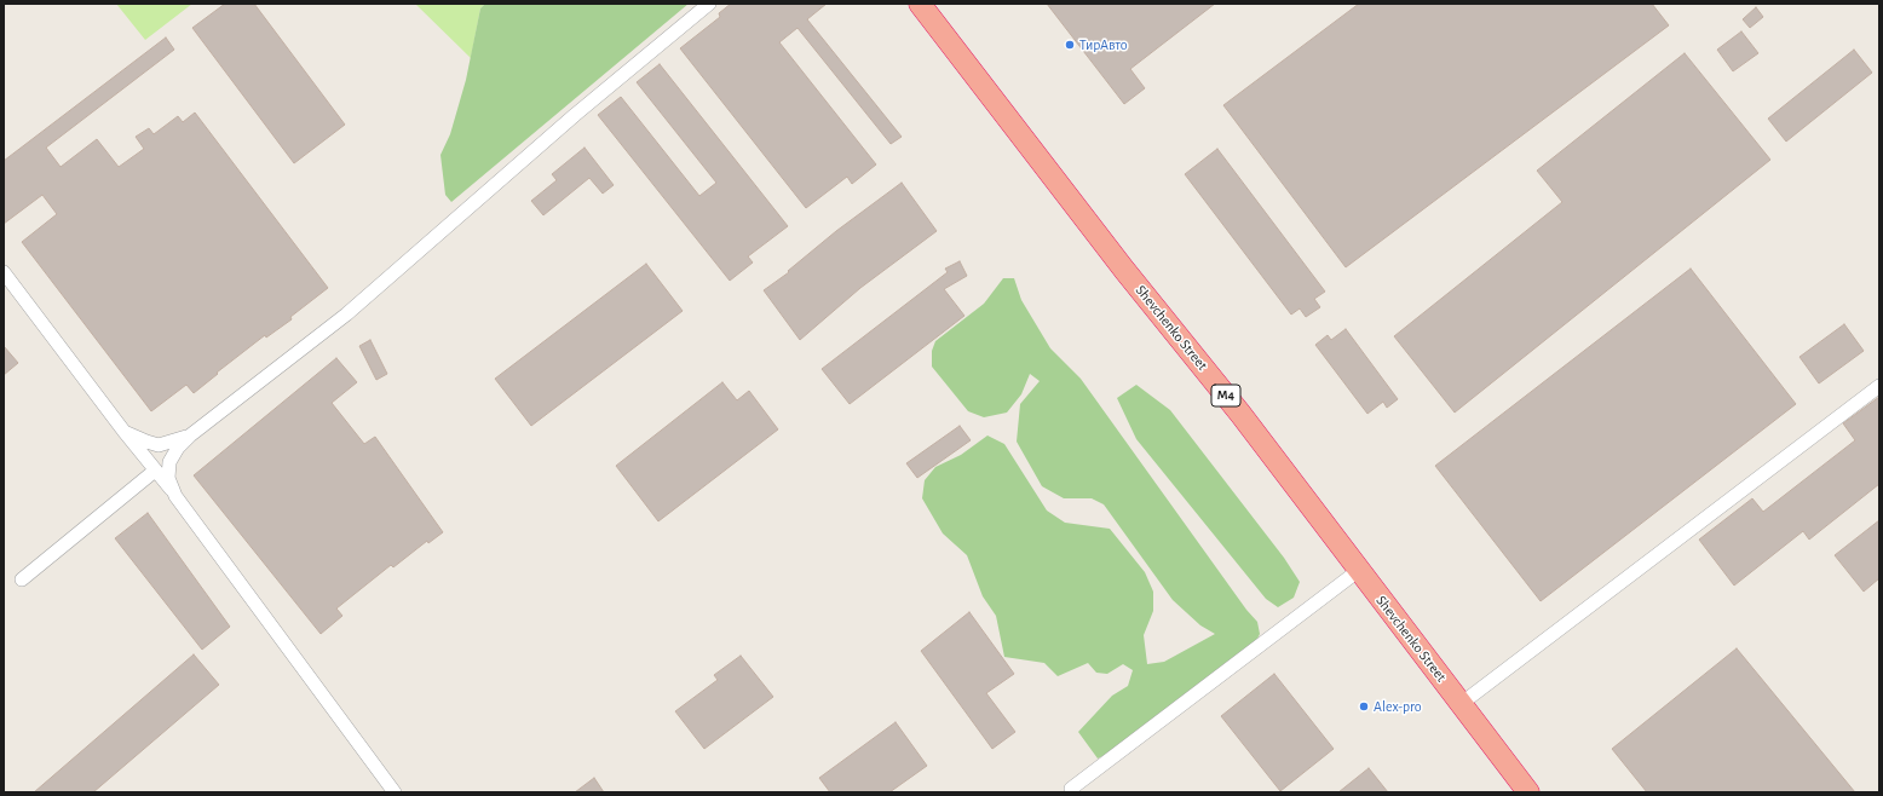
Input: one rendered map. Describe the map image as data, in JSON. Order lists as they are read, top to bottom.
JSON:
{
  "streets": {
    "highway": ["Shevchenko Street", "M4"]
  },
  "places": ["ТирАвто", "Alex-pro"]
}
